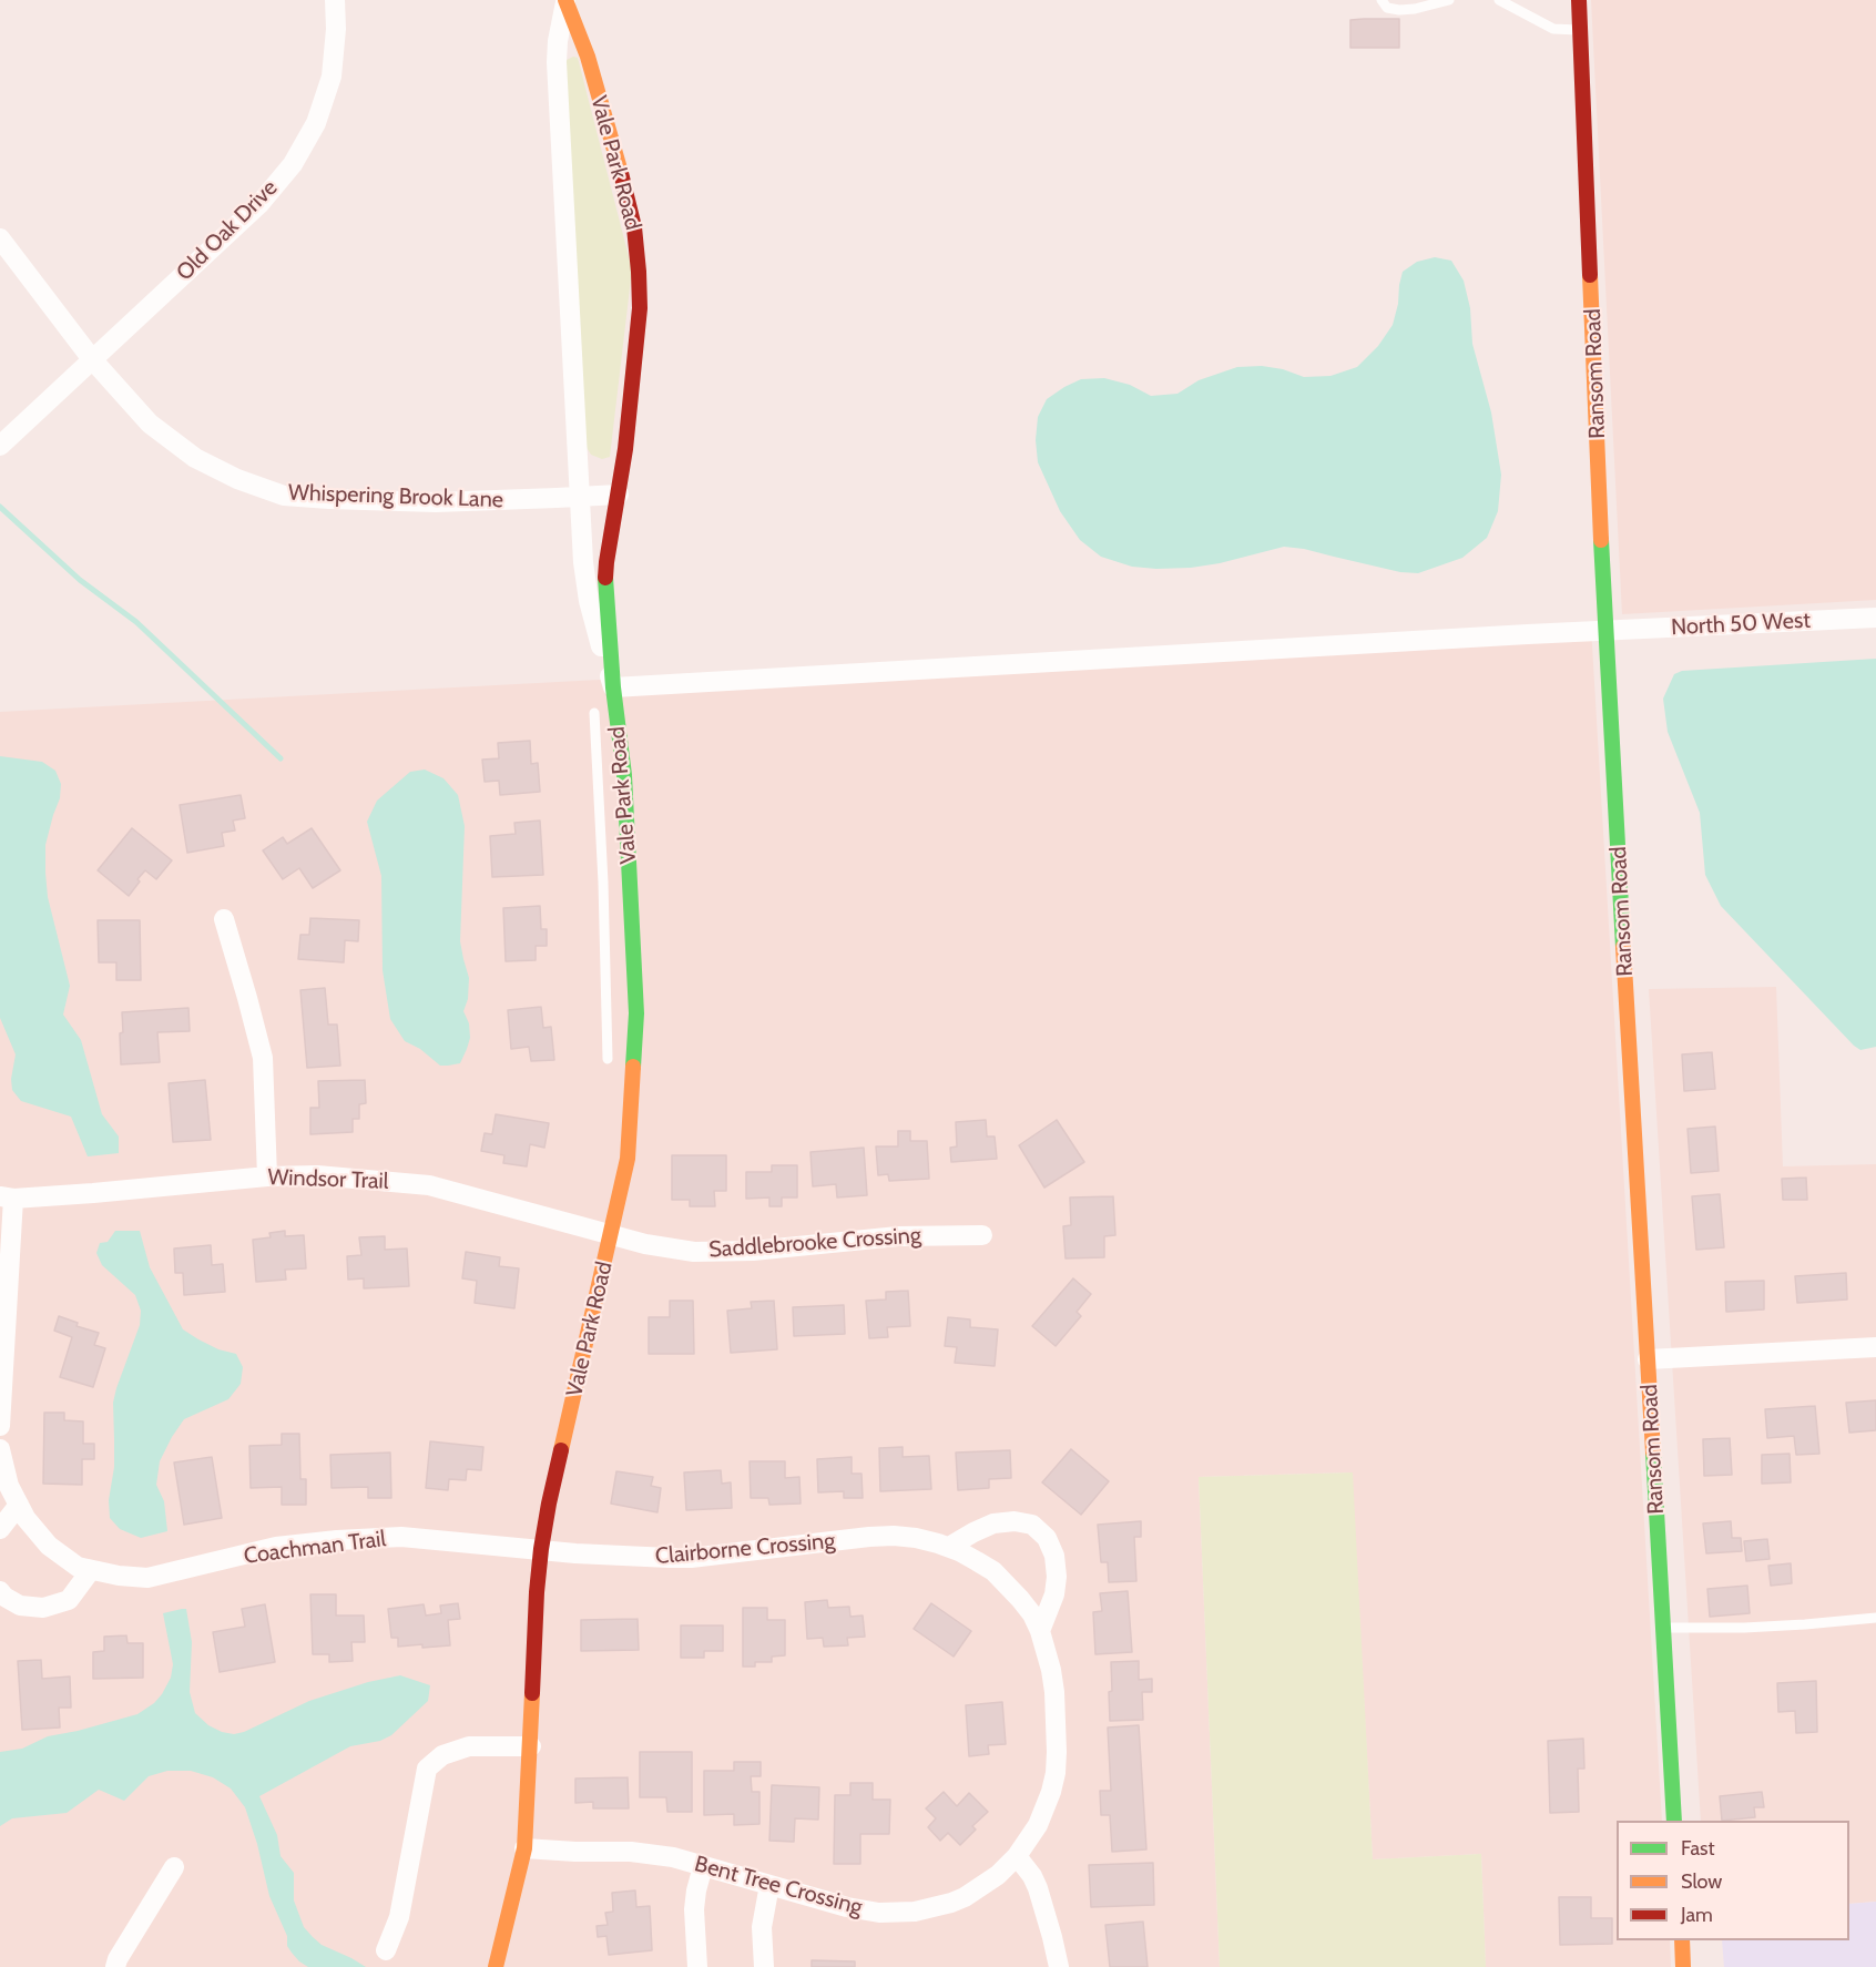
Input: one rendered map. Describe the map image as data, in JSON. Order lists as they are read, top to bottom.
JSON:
{
  "streets": {
    "street": [
      "Vale Park Road",
      "Old Oak Drive",
      "Ransom Road",
      "Whispering Brook Lane",
      "North 50 West",
      "Windsor Trail",
      "Saddlebrooke Crossing",
      "Coachman Trail",
      "Clairborne Crossing",
      "Bent Tree Crossing"
    ]
  },
  "crossings": [
    ["Vale Park Road", "Whispering Brook Lane"],
    ["Vale Park Road", "North 50 West"],
    ["Vale Park Road", "Windsor Trail"],
    ["Vale Park Road", "Saddlebrooke Crossing"],
    ["Vale Park Road", "Coachman Trail"],
    ["Vale Park Road", "Clairborne Crossing"],
    ["Vale Park Road", "Bent Tree Crossing"],
    ["Old Oak Drive", "Whispering Brook Lane"],
    ["Ransom Road", "North 50 West"],
    ["Windsor Trail", "Saddlebrooke Crossing"],
    ["Coachman Trail", "Clairborne Crossing"],
    ["Clairborne Crossing", "Bent Tree Crossing"]
  ],
  "legend": ["Fast", "Slow", "Jam"]
}
